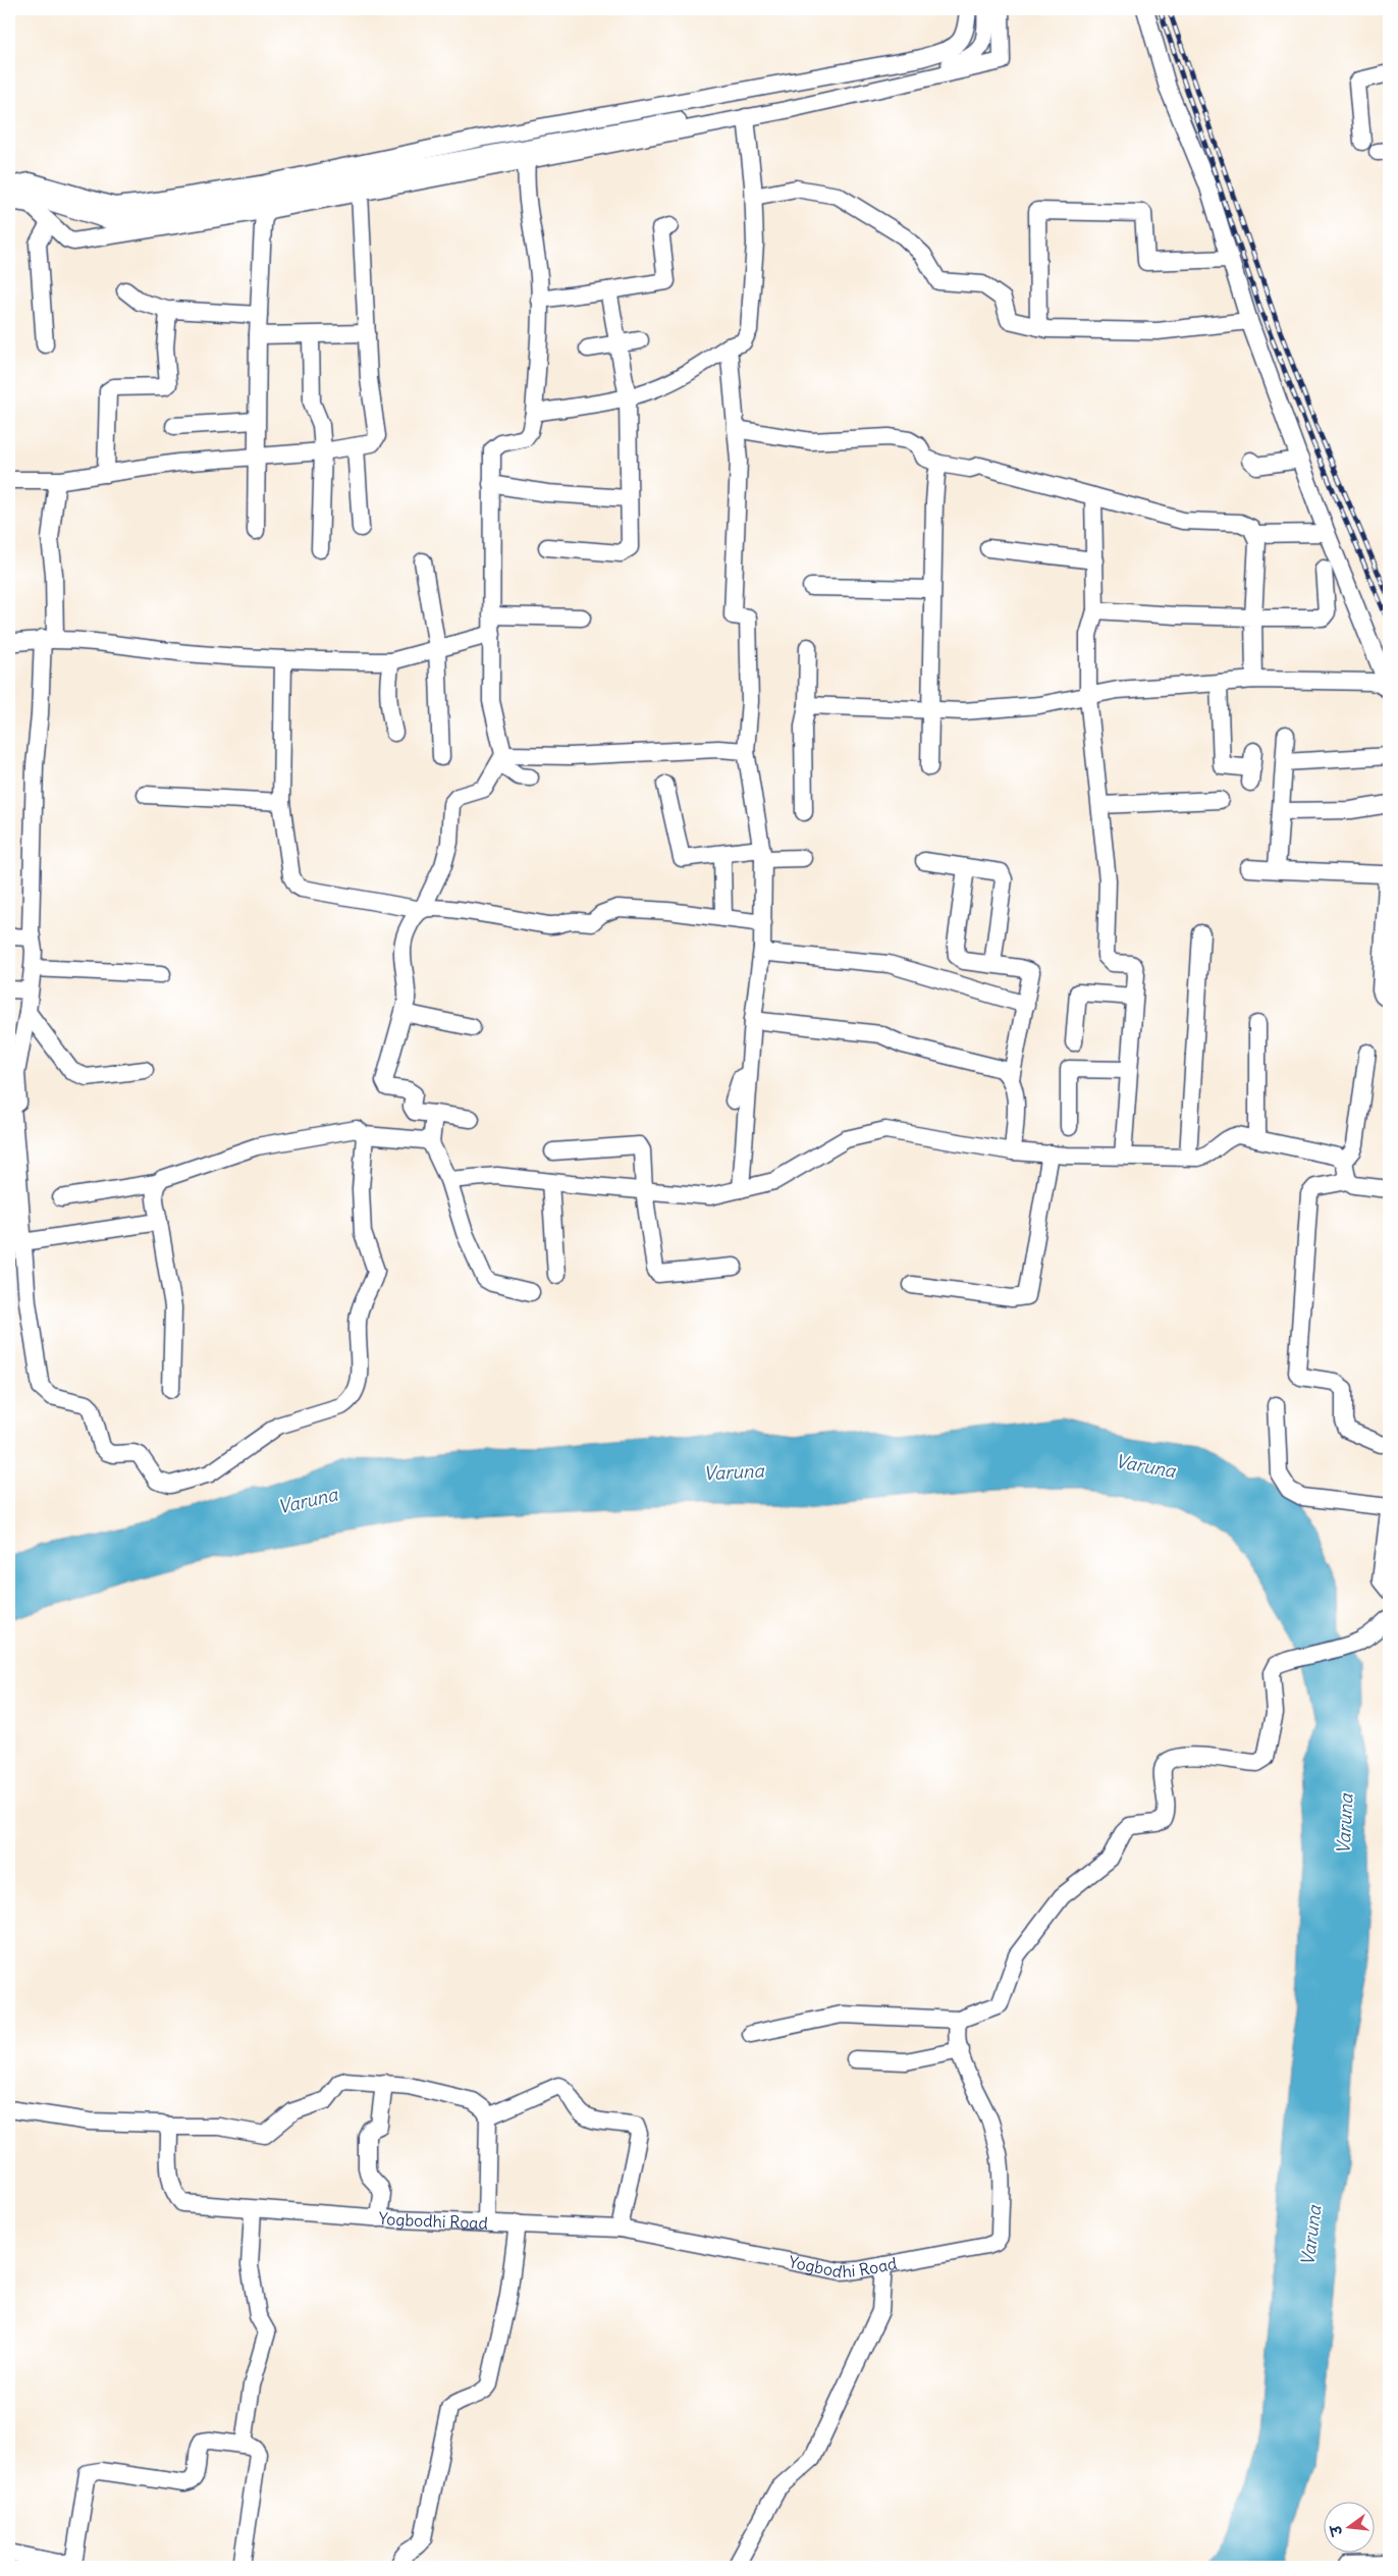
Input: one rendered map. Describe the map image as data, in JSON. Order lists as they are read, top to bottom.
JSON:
{
  "streets": {
    "street": ["Yogbodhi Road"]
  },
  "water": ["Varuna"],
  "north": "left"
}
